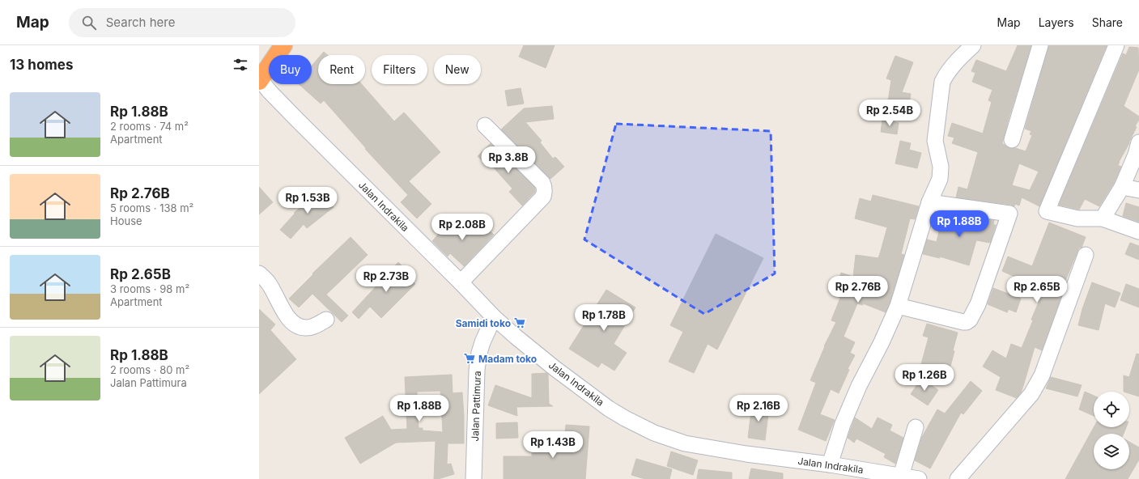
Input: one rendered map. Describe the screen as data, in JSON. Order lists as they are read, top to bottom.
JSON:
{
  "streets": {
    "street": ["Jalan Indrakila", "Jalan Pattimura"]
  },
  "crossings": [
    ["Jalan Indrakila", "Jalan Pattimura"]
  ],
  "places": {
    "supermarket": ["Samidi toko", "Madam toko"]
  },
  "page": {
    "header": "Map",
    "search": "Search here",
    "nav": ["Map", "Layers", "Share"],
    "heading": "13 homes",
    "chip": [
      "Buy",
      "Rent",
      "Filters",
      "New"
    ],
    "list": [
      {
        "name": "Rp 1.88B",
        "note": "2 rooms · 74 m² · Apartment"
      },
      {
        "name": "Rp 2.76B",
        "note": "5 rooms · 138 m² · House"
      },
      {
        "name": "Rp 2.65B",
        "note": "3 rooms · 98 m² · Apartment"
      },
      {
        "name": "Rp 1.88B",
        "note": "2 rooms · 80 m² · Jalan Pattimura"
      }
    ],
    "price": [
      "Rp 2.54B",
      "Rp 3.8B",
      "Rp 1.53B",
      "Rp 1.88B",
      "Rp 2.08B",
      "Rp 2.73B",
      "Rp 2.76B",
      "Rp 2.65B",
      "Rp 1.78B",
      "Rp 1.26B",
      "Rp 1.88B",
      "Rp 2.16B",
      "Rp 1.43B"
    ]
  }
}
